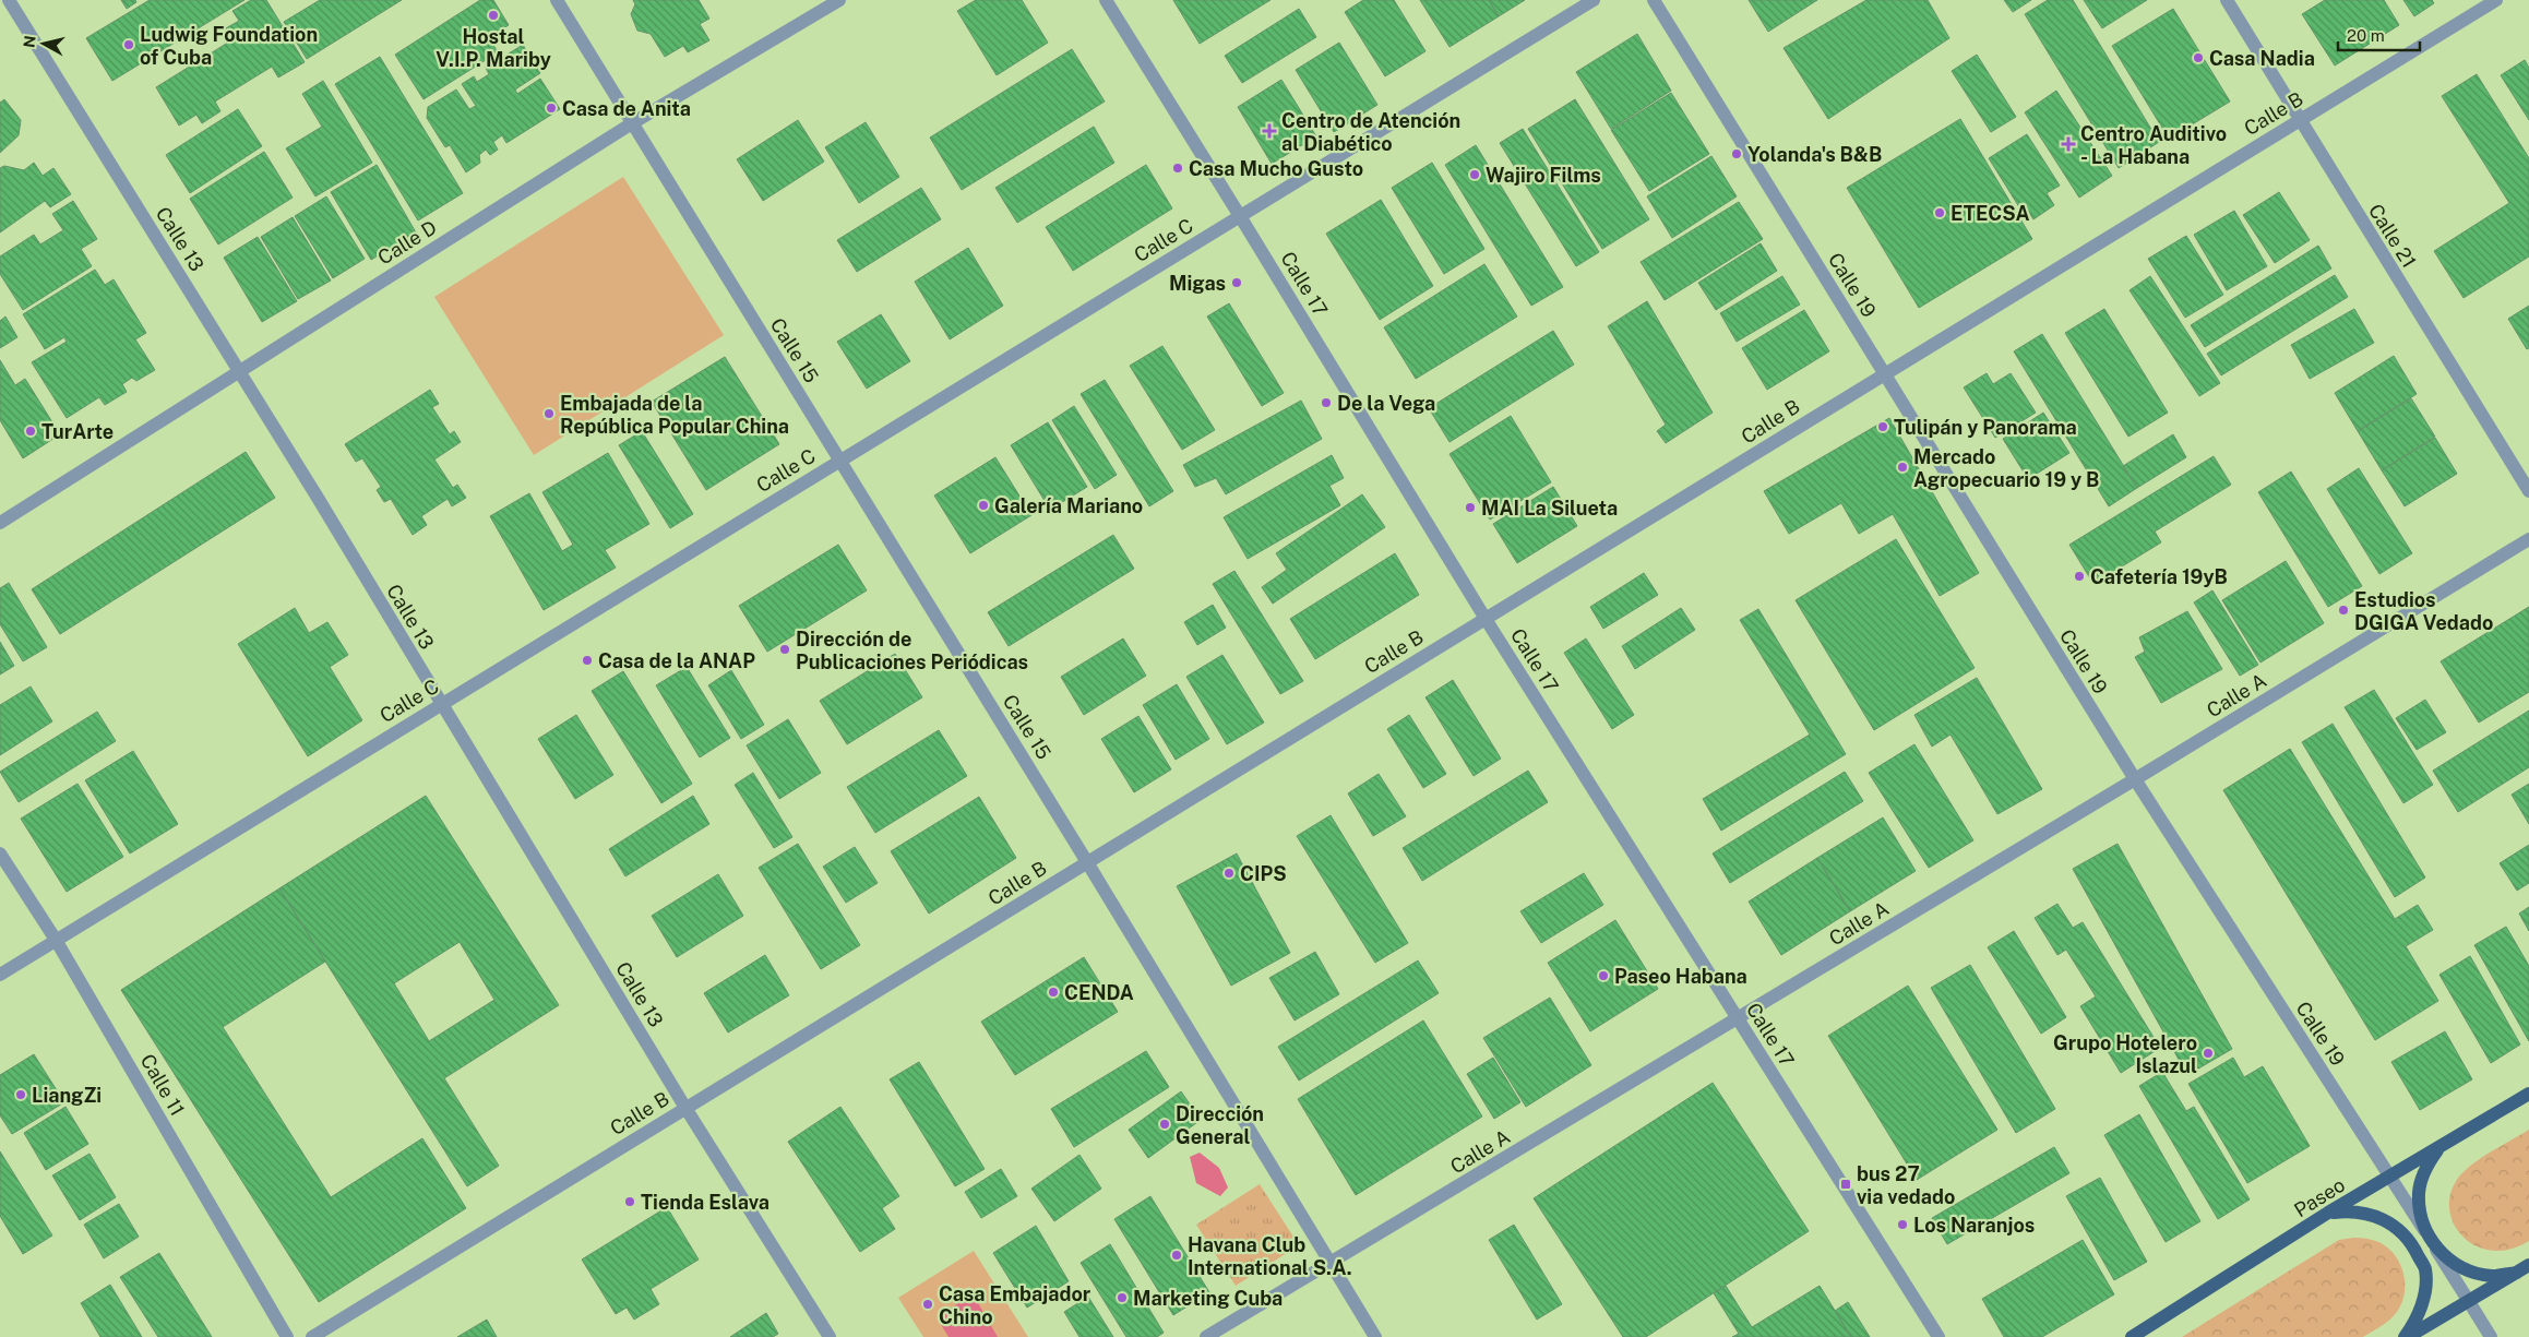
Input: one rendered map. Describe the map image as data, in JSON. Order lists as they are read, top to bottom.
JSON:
{
  "streets": {
    "main road": ["Paseo"],
    "street": [
      "Calle B",
      "Calle 21",
      "Calle 13",
      "Calle C",
      "Calle D",
      "Calle 17",
      "Calle 19",
      "Calle 15",
      "Calle A",
      "Calle 11"
    ]
  },
  "crossings": [
    ["Calle B", "Calle 21"],
    ["Calle B", "Calle 13"],
    ["Calle B", "Calle 17"],
    ["Calle B", "Calle 19"],
    ["Calle B", "Calle 15"],
    ["Calle 13", "Calle C"],
    ["Calle 13", "Calle D"],
    ["Calle C", "Calle 17"],
    ["Calle C", "Calle 15"],
    ["Calle C", "Calle 11"],
    ["Calle D", "Calle 15"],
    ["Calle 17", "Calle A"],
    ["Calle 19", "Calle A"],
    ["Calle 19", "Paseo"],
    ["Calle 15", "Calle A"]
  ],
  "places": {
    "other": [
      "Hostal V.I.P. Mariby",
      "Ludwig Foundation of Cuba",
      "Casa Nadia",
      "Casa de Anita",
      "Yolanda's B&B",
      "Casa Mucho Gusto",
      "Wajiro Films",
      "ETECSA",
      "Migas",
      "De la Vega",
      "Embajada de la República Popular China",
      "Tulipán y Panorama",
      "TurArte",
      "Mercado Agropecuario 19 y B",
      "Galería Mariano",
      "MAI La Silueta",
      "Cafetería 19yB",
      "Estudios DGIGA Vedado",
      "Dirección de Publicaciones Periódicas",
      "Casa de la ANAP",
      "CIPS",
      "Paseo Habana",
      "CENDA",
      "Grupo Hotelero Islazul",
      "LiangZi",
      "Dirección General",
      "Tienda Eslava",
      "Los Naranjos",
      "Havana Club International S.A.",
      "Marketing Cuba",
      "Casa Embajador Chino"
    ],
    "health": ["Centro de Atención al Diabético", "Centro Auditivo - La Habana"],
    "transit": ["bus 27 via vedado"]
  },
  "scale_bar": "20 m",
  "north": "left"
}
